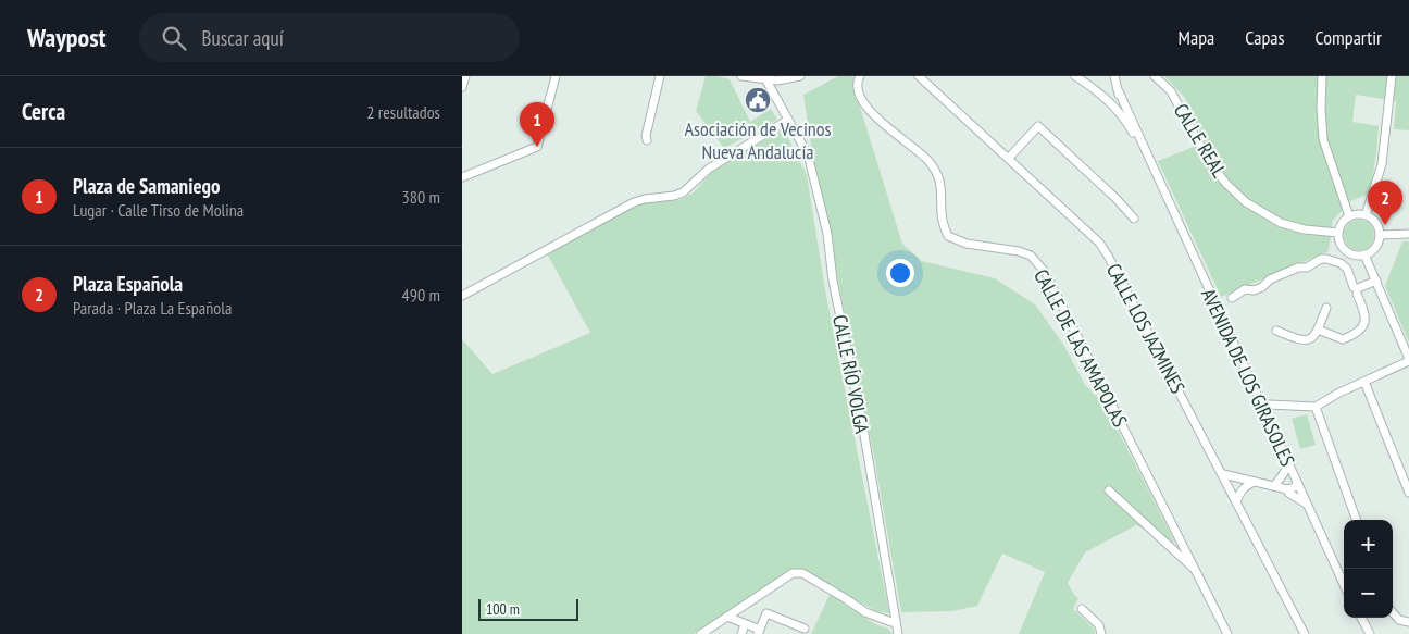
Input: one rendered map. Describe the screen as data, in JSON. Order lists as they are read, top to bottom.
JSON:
{
  "streets": {
    "street": [
      "CALLE REAL",
      "CALLE LOS JAZMINES",
      "CALLE DE LAS AMAPOLAS",
      "CALLE RÍO VOLGA",
      "AVENIDA DE LOS GIRASOLES"
    ]
  },
  "places": {
    "public building": ["Asociación de Vecinos Nueva Andalucía"]
  },
  "scale_bar": "100 m",
  "page": {
    "header": "Waypost",
    "search": "Buscar aquí",
    "nav": ["Mapa", "Capas", "Compartir"],
    "heading": ["Cerca", "2 resultados"],
    "pins": ["1", "2"],
    "list": [
      {
        "mark": "1",
        "name": "Plaza de Samaniego",
        "note": "Lugar · Calle Tirso de Molina",
        "value": "380 m"
      },
      {
        "mark": "2",
        "name": "Plaza Española",
        "note": "Parada · Plaza La Española",
        "value": "490 m"
      }
    ],
    "map_buttons": ["+", "−"],
    "scale": "100 m"
  }
}
